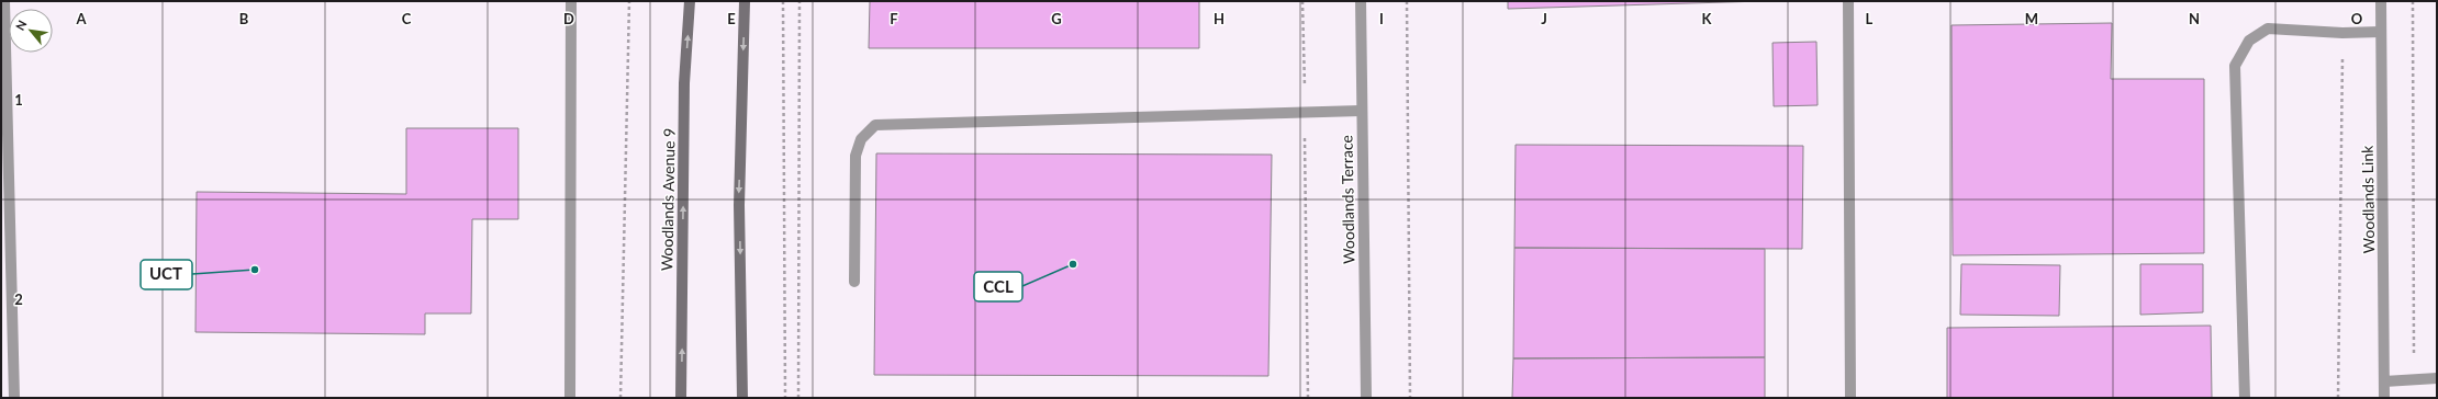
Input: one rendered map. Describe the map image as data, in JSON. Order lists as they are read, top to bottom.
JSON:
{
  "streets": {
    "main road": ["Woodlands Avenue 9"],
    "street": ["Woodlands Terrace", "Woodlands Link"]
  },
  "places": ["CCL", "UCT"],
  "north": "top left",
  "grid": {
    "columns": [
      "A",
      "B",
      "C",
      "D",
      "E",
      "F",
      "G",
      "H",
      "I",
      "J",
      "K",
      "L",
      "M",
      "N",
      "O"
    ],
    "rows": ["1", "2"]
  }
}
